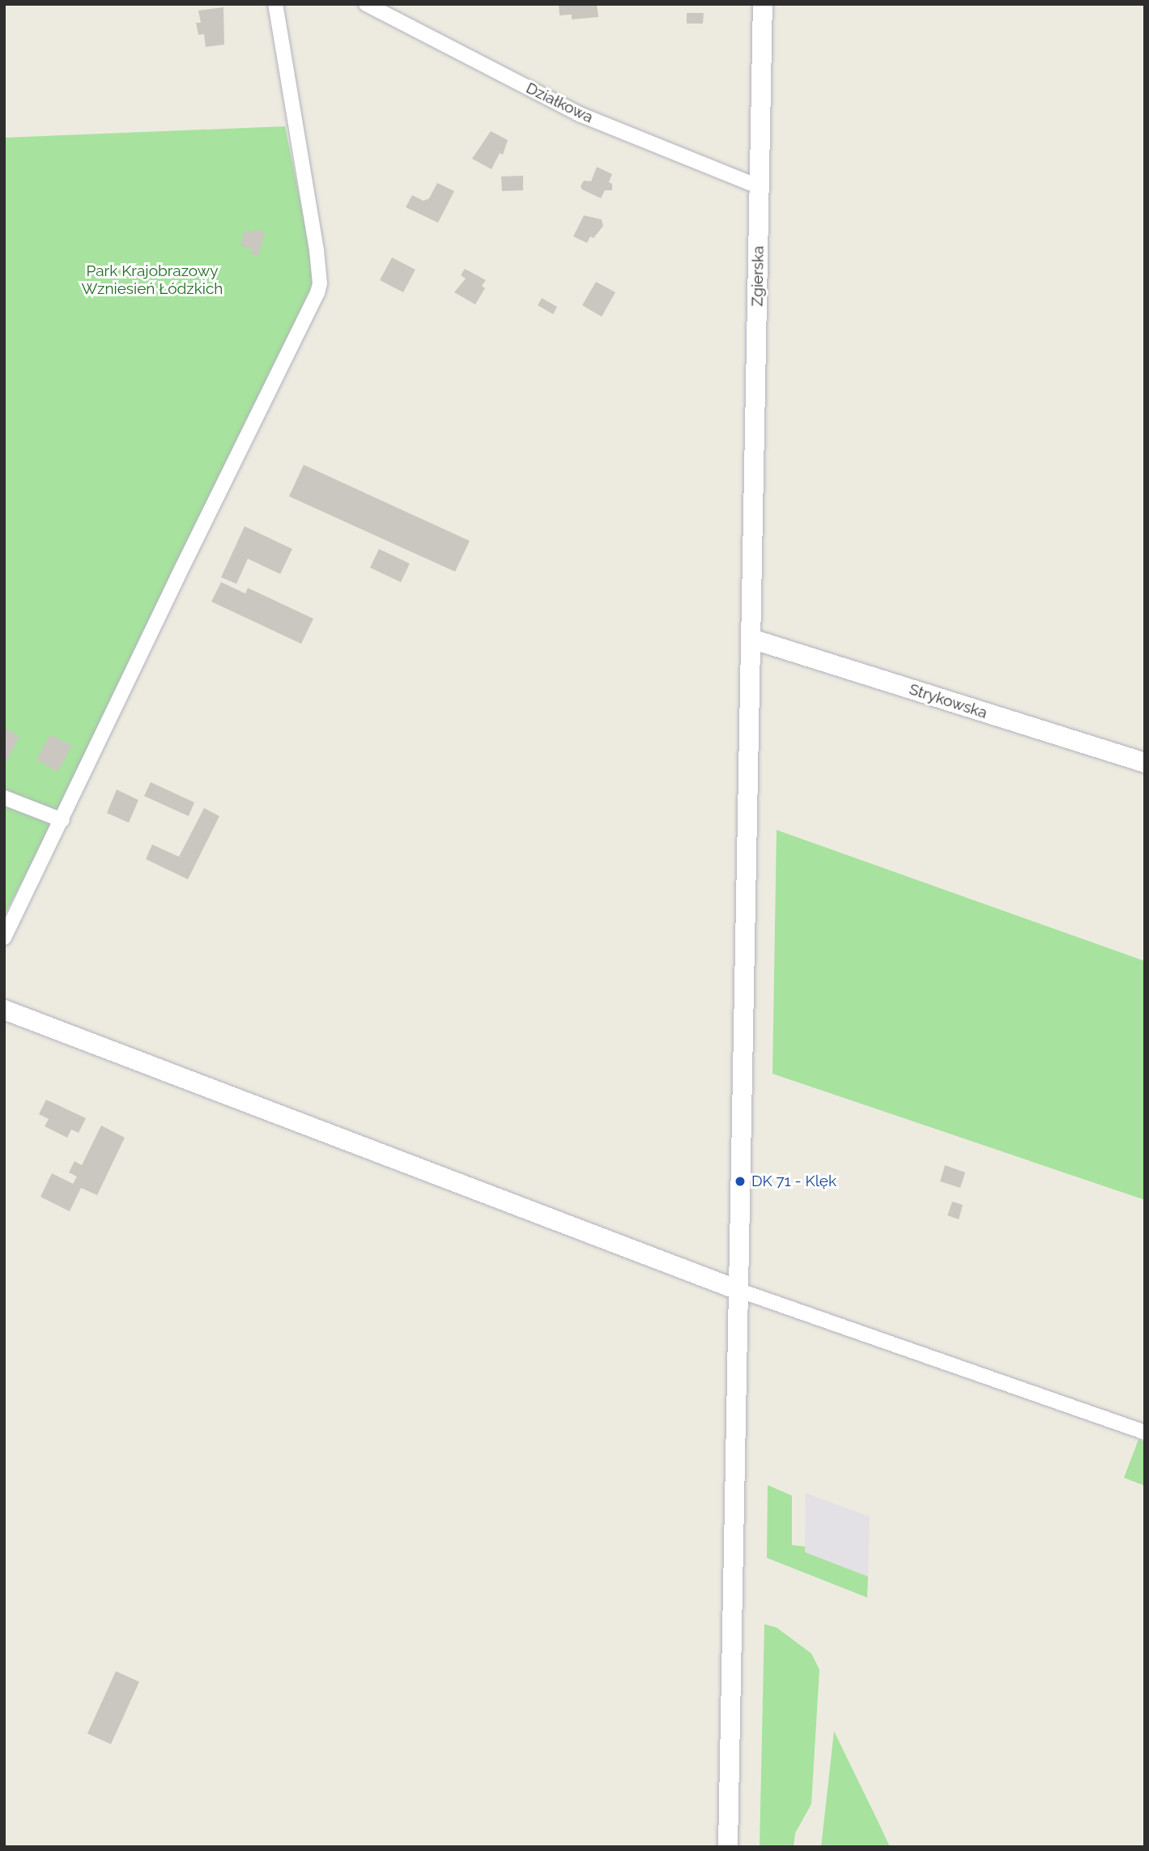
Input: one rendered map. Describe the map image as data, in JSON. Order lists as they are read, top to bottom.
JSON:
{
  "streets": {
    "main road": ["Zgierska", "Strykowska"],
    "street": ["Działkowa"]
  },
  "crossings": [
    ["Działkowa", "Zgierska"],
    ["Zgierska", "Strykowska"]
  ],
  "parks": ["Park Krajobrazowy Wzniesień Łódzkich"],
  "places": ["DK 71 - Klęk"]
}
